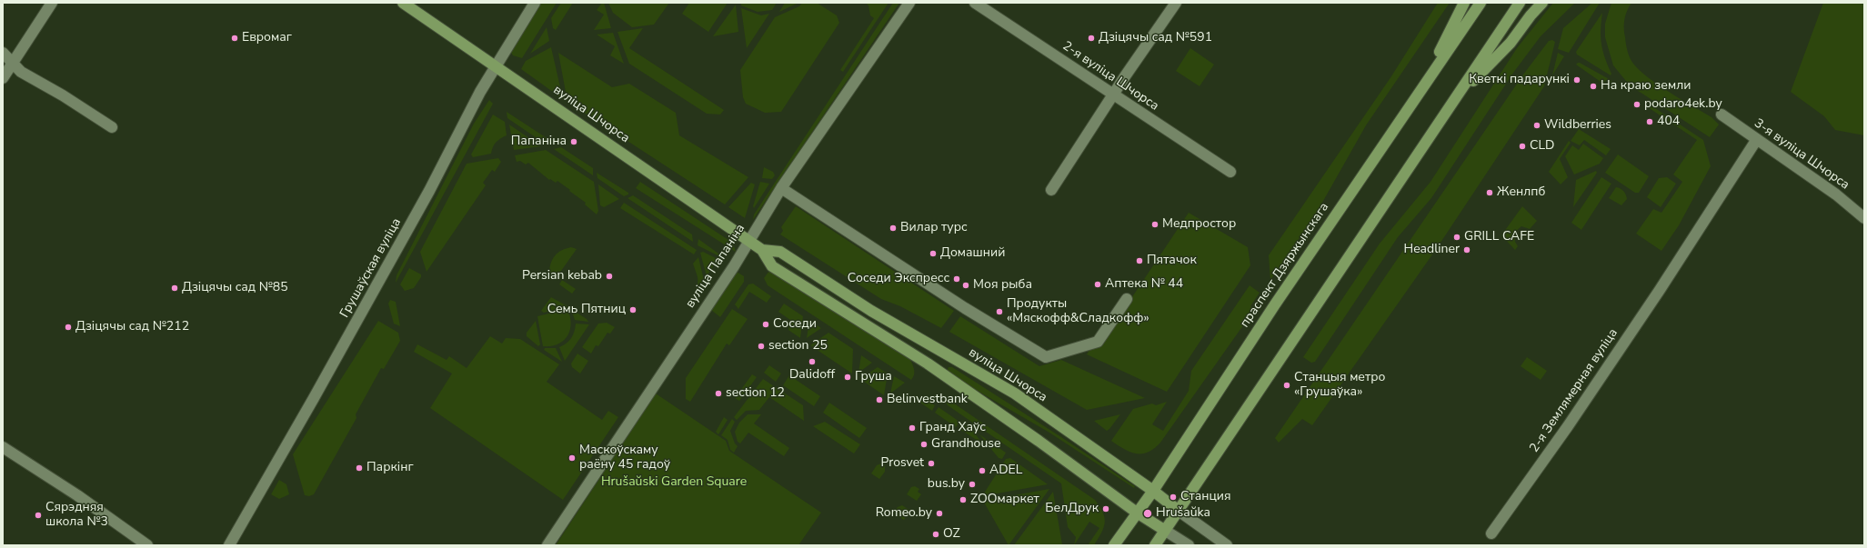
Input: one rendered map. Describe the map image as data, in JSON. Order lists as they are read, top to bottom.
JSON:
{
  "streets": {
    "main road": ["вуліца Шчорса", "праспект Дзяржынскага"],
    "street": [
      "2-я вуліца Шчорса",
      "3-я вуліца Шчорса",
      "вуліца Папаніна",
      "Грушаўская вуліца",
      "2-я Землямерная вуліца"
    ]
  },
  "crossings": [
    ["вуліца Шчорса", "праспект Дзяржынскага"],
    ["вуліца Шчорса", "вуліца Папаніна"],
    ["вуліца Шчорса", "Грушаўская вуліца"],
    ["3-я вуліца Шчорса", "2-я Землямерная вуліца"]
  ],
  "parks": ["Hrušaŭski Garden Square"],
  "places": [
    "Евромаг",
    "Дзіцячы сад №591",
    "Кветкі падарункі",
    "На краю земли",
    "podaro4ek.by",
    "404",
    "Wildberries",
    "Папаніна",
    "CLD",
    "Женлпб",
    "Медпростор",
    "Вилар турс",
    "GRILL CAFE",
    "Headliner",
    "Домашний",
    "Пятачок",
    "Persian kebab",
    "Соседи Экспресс",
    "Аптека № 44",
    "Моя рыба",
    "Дзіцячы сад №85",
    "Семь Пятниц",
    "Продукты «Мяскофф&Сладкофф»",
    "Соседи",
    "Дзіцячы сад №212",
    "section 25",
    "Dalidoff",
    "Груша",
    "Станцыя метро «Грушаўка»",
    "section 12",
    "Belinvestbank",
    "Гранд Хаўс",
    "Grandhouse",
    "Маскоўскаму раёну 45 гадоў",
    "Prosvet",
    "Паркінг",
    "ADEL",
    "bus.by",
    "Станция",
    "ZOOмаркет",
    "БелДрук",
    "Romeo.by",
    "Hrušaŭka",
    "Сярэдняя школа №3",
    "OZ"
  ]
}
